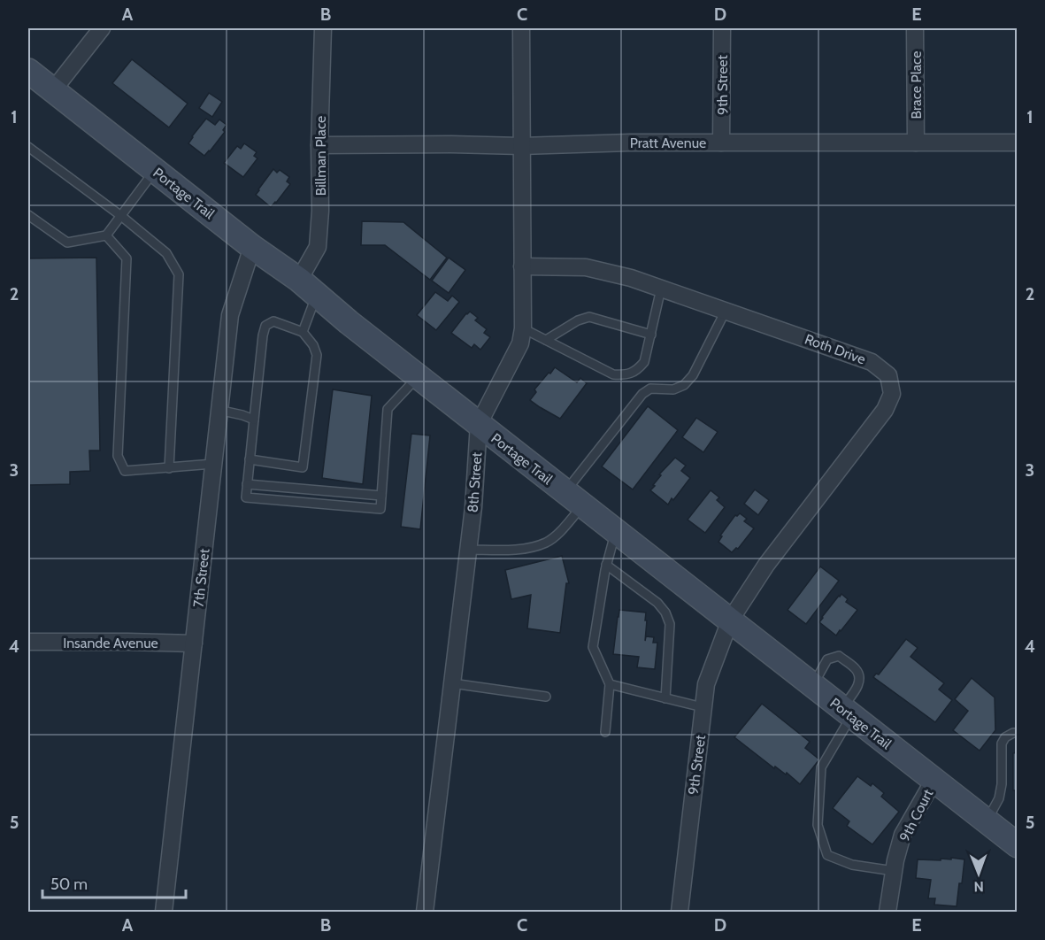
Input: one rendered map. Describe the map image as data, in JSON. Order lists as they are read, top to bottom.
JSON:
{
  "streets": {
    "main road": ["Portage Trail"],
    "street": [
      "9th Street",
      "Brace Place",
      "Pratt Avenue",
      "Billman Place",
      "Roth Drive",
      "8th Street",
      "7th Street",
      "Insande Avenue",
      "9th Court"
    ]
  },
  "crossings": [
    ["9th Street", "Pratt Avenue"],
    ["9th Street", "Portage Trail"],
    ["9th Street", "Roth Drive"],
    ["Brace Place", "Pratt Avenue"],
    ["Pratt Avenue", "Billman Place"],
    ["Pratt Avenue", "8th Street"],
    ["Billman Place", "Portage Trail"],
    ["Portage Trail", "Roth Drive"],
    ["Portage Trail", "8th Street"],
    ["Portage Trail", "7th Street"],
    ["Portage Trail", "9th Court"],
    ["Roth Drive", "8th Street"],
    ["7th Street", "Insande Avenue"]
  ],
  "scale_bar": "50 m",
  "north": "bottom",
  "grid": {
    "columns": [
      "A",
      "B",
      "C",
      "D",
      "E"
    ],
    "rows": [
      "1",
      "2",
      "3",
      "4",
      "5"
    ]
  }
}
